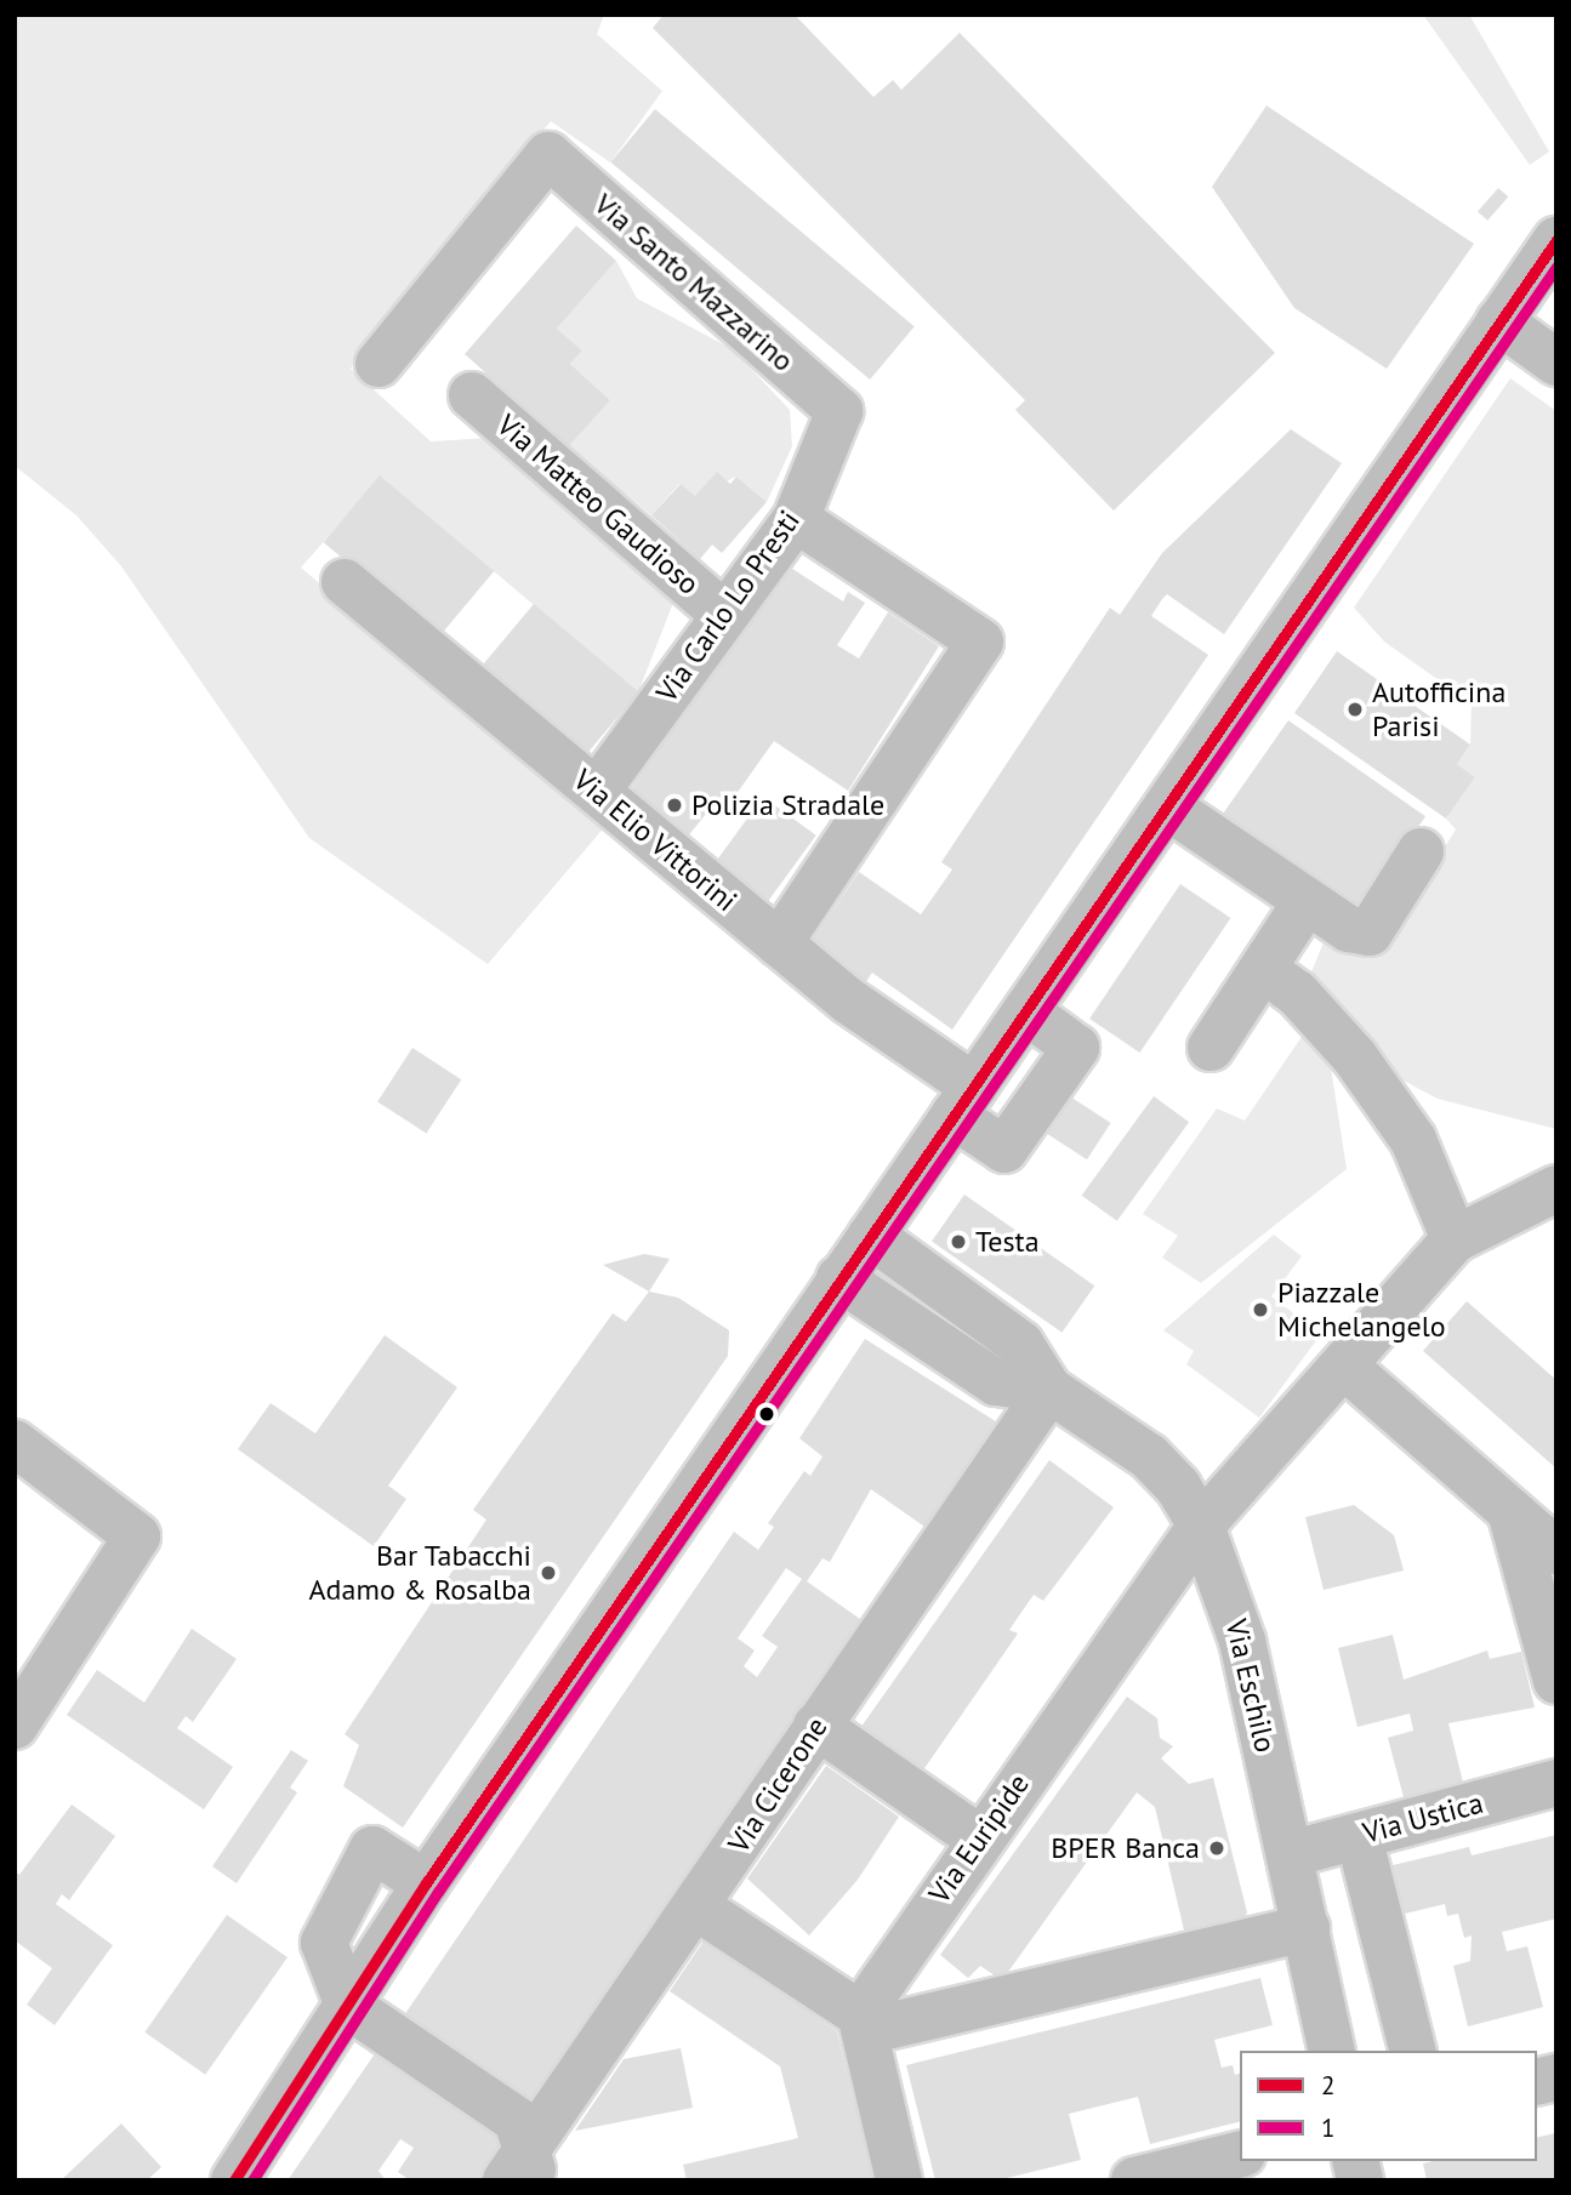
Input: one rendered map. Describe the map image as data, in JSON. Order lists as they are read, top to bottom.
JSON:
{
  "streets": {
    "street": [
      "Via Santo Mazzarino",
      "Via Matteo Gaudioso",
      "Via Carlo Lo Presti",
      "Via Elio Vittorini",
      "Via Eschilo",
      "Via Cicerone",
      "Via Ustica",
      "Via Euripide"
    ]
  },
  "crossings": [
    ["Via Santo Mazzarino", "Via Carlo Lo Presti"],
    ["Via Matteo Gaudioso", "Via Carlo Lo Presti"],
    ["Via Carlo Lo Presti", "Via Elio Vittorini"],
    ["Via Eschilo", "Via Cicerone"],
    ["Via Eschilo", "Via Ustica"],
    ["Via Eschilo", "Via Euripide"]
  ],
  "places": [
    "Autofficina Parisi",
    "Polizia Stradale",
    "Testa",
    "Piazzale Michelangelo",
    "Bar Tabacchi Adamo & Rosalba",
    "BPER Banca"
  ],
  "lines": ["transit line 2", "transit line 1"],
  "legend": ["2", "1"]
}
